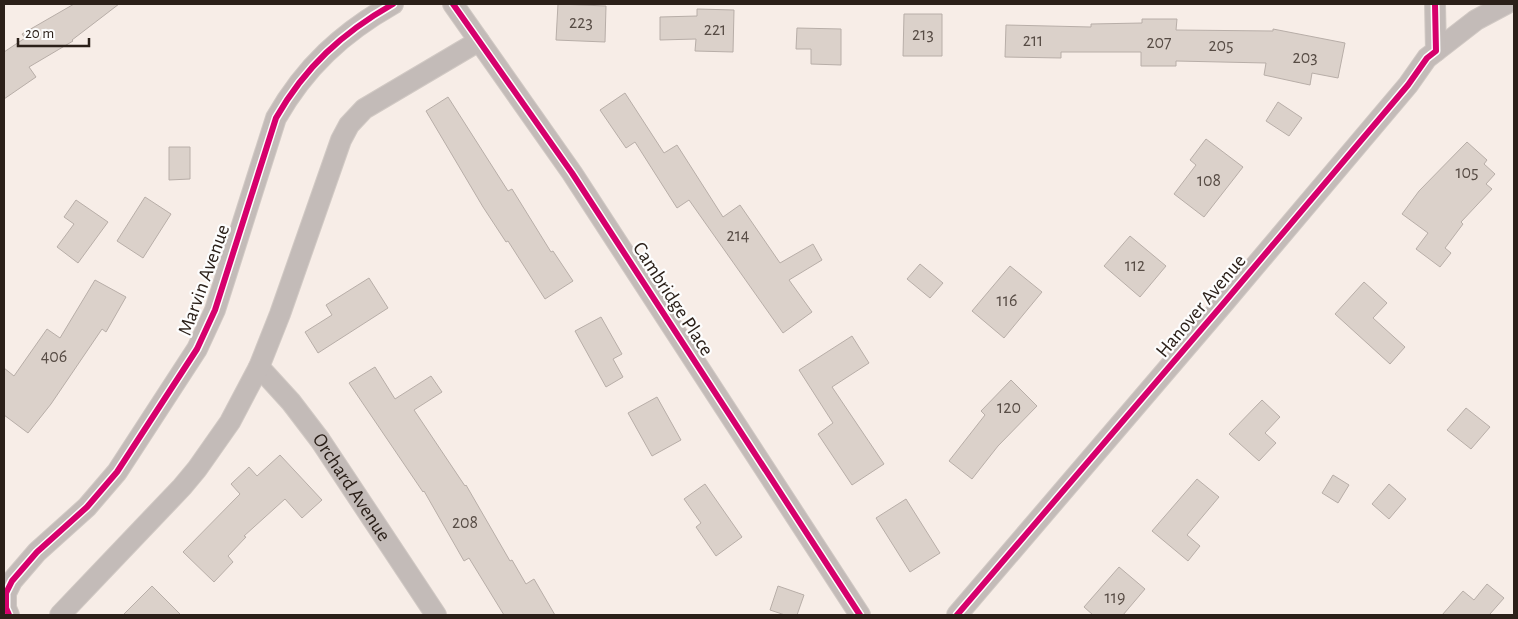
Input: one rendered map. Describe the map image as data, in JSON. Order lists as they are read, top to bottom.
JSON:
{
  "streets": {
    "street": [
      "Marvin Avenue",
      "Cambridge Place",
      "Hanover Avenue",
      "Orchard Avenue"
    ]
  },
  "house_numbers": [
    "223",
    "221",
    "213",
    "211",
    "207",
    "205",
    "203",
    "105",
    "108",
    "214",
    "112",
    "116",
    "406",
    "120",
    "208",
    "119"
  ],
  "scale_bar": "20 m"
}
